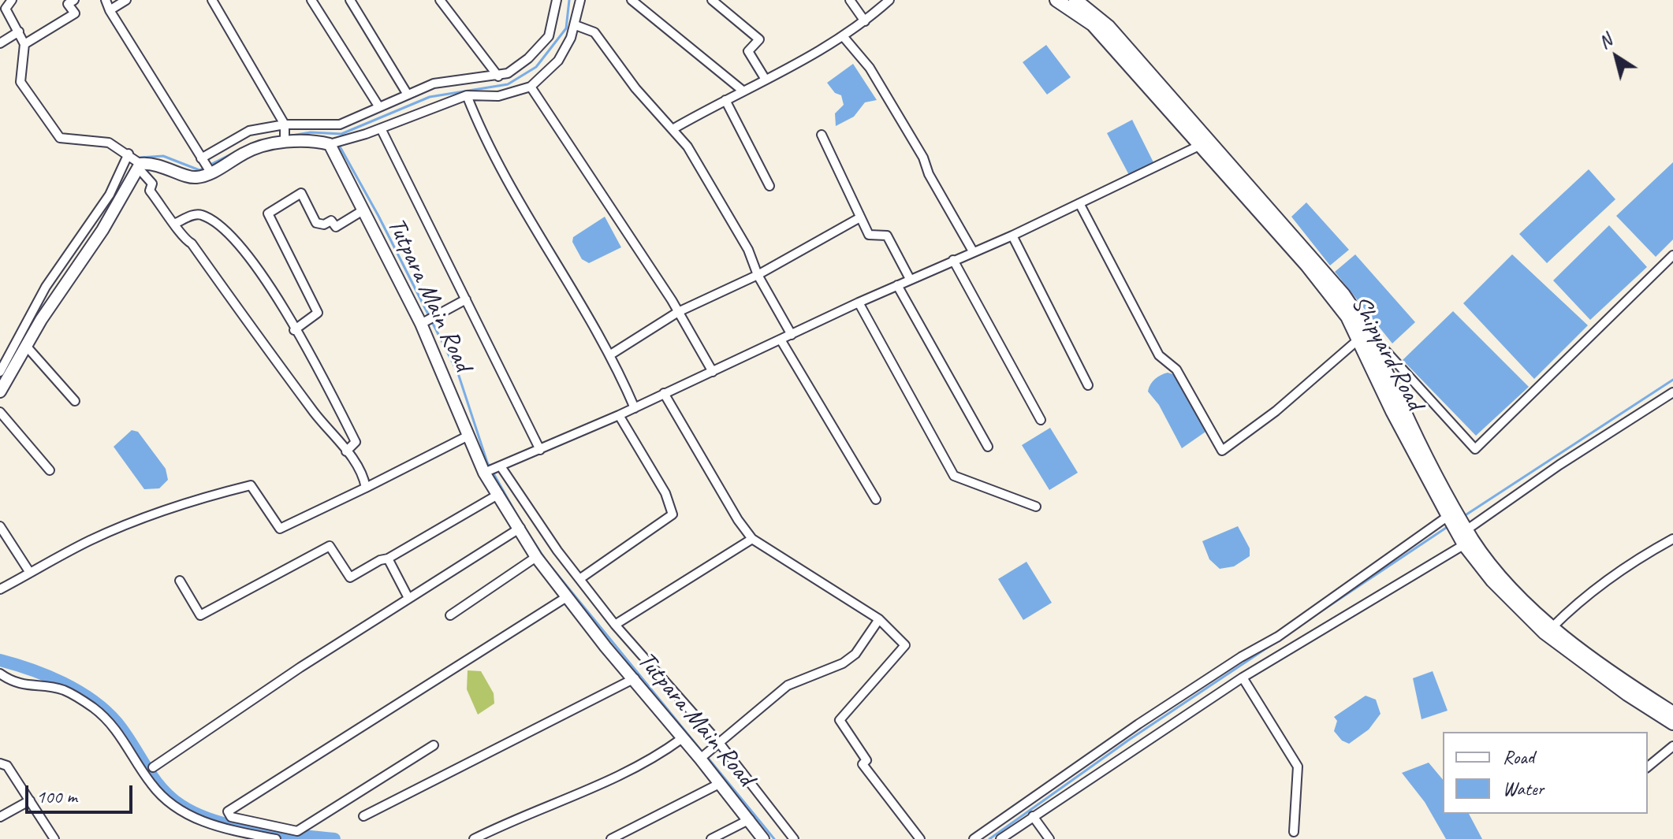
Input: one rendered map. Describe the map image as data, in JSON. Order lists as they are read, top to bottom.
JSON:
{
  "streets": {
    "main road": ["Shipyard Road"],
    "street": ["Tutpara Main Road"]
  },
  "legend": ["Road", "Water"],
  "scale_bar": "100 m",
  "north": "top left"
}
